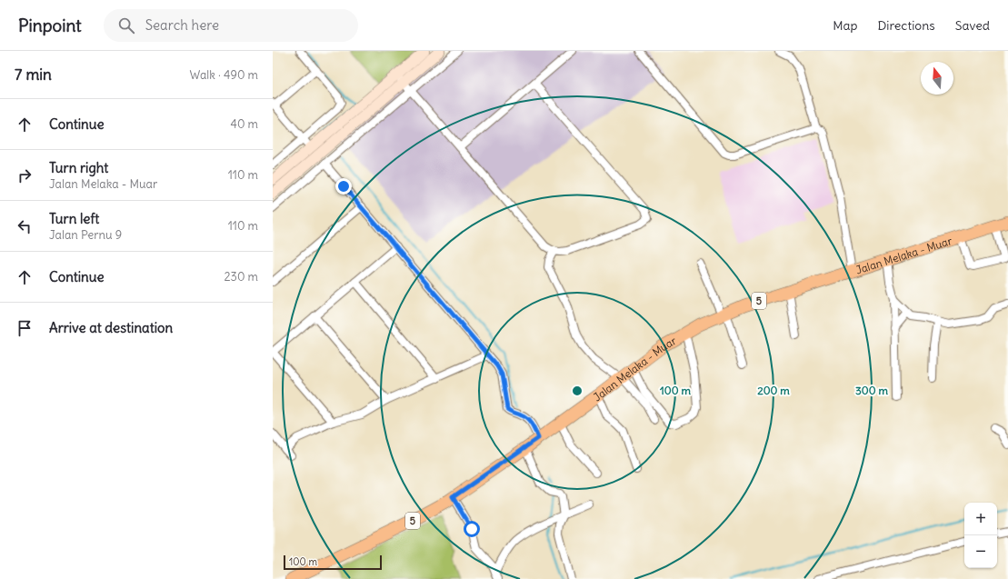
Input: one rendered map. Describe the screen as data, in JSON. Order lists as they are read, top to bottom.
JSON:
{
  "streets": {
    "main road": ["Jalan Melaka - Muar", "5"]
  },
  "scale_bar": "100 m",
  "north": "top",
  "page": {
    "header": "Pinpoint",
    "search": "Search here",
    "nav": ["Map", "Directions", "Saved"],
    "heading": ["7 min", "Walk · 490 m"],
    "list": [
      ["Continue", "40 m"],
      ["Turn right", "Jalan Melaka - Muar", "110 m"],
      ["Turn left", "Jalan Pernu 9", "110 m"],
      ["Continue", "230 m"],
      "Arrive at destination"
    ],
    "map_buttons": ["+", "−"],
    "scale": "100 m"
  },
  "rings": ["100 m", "200 m", "300 m"]
}
